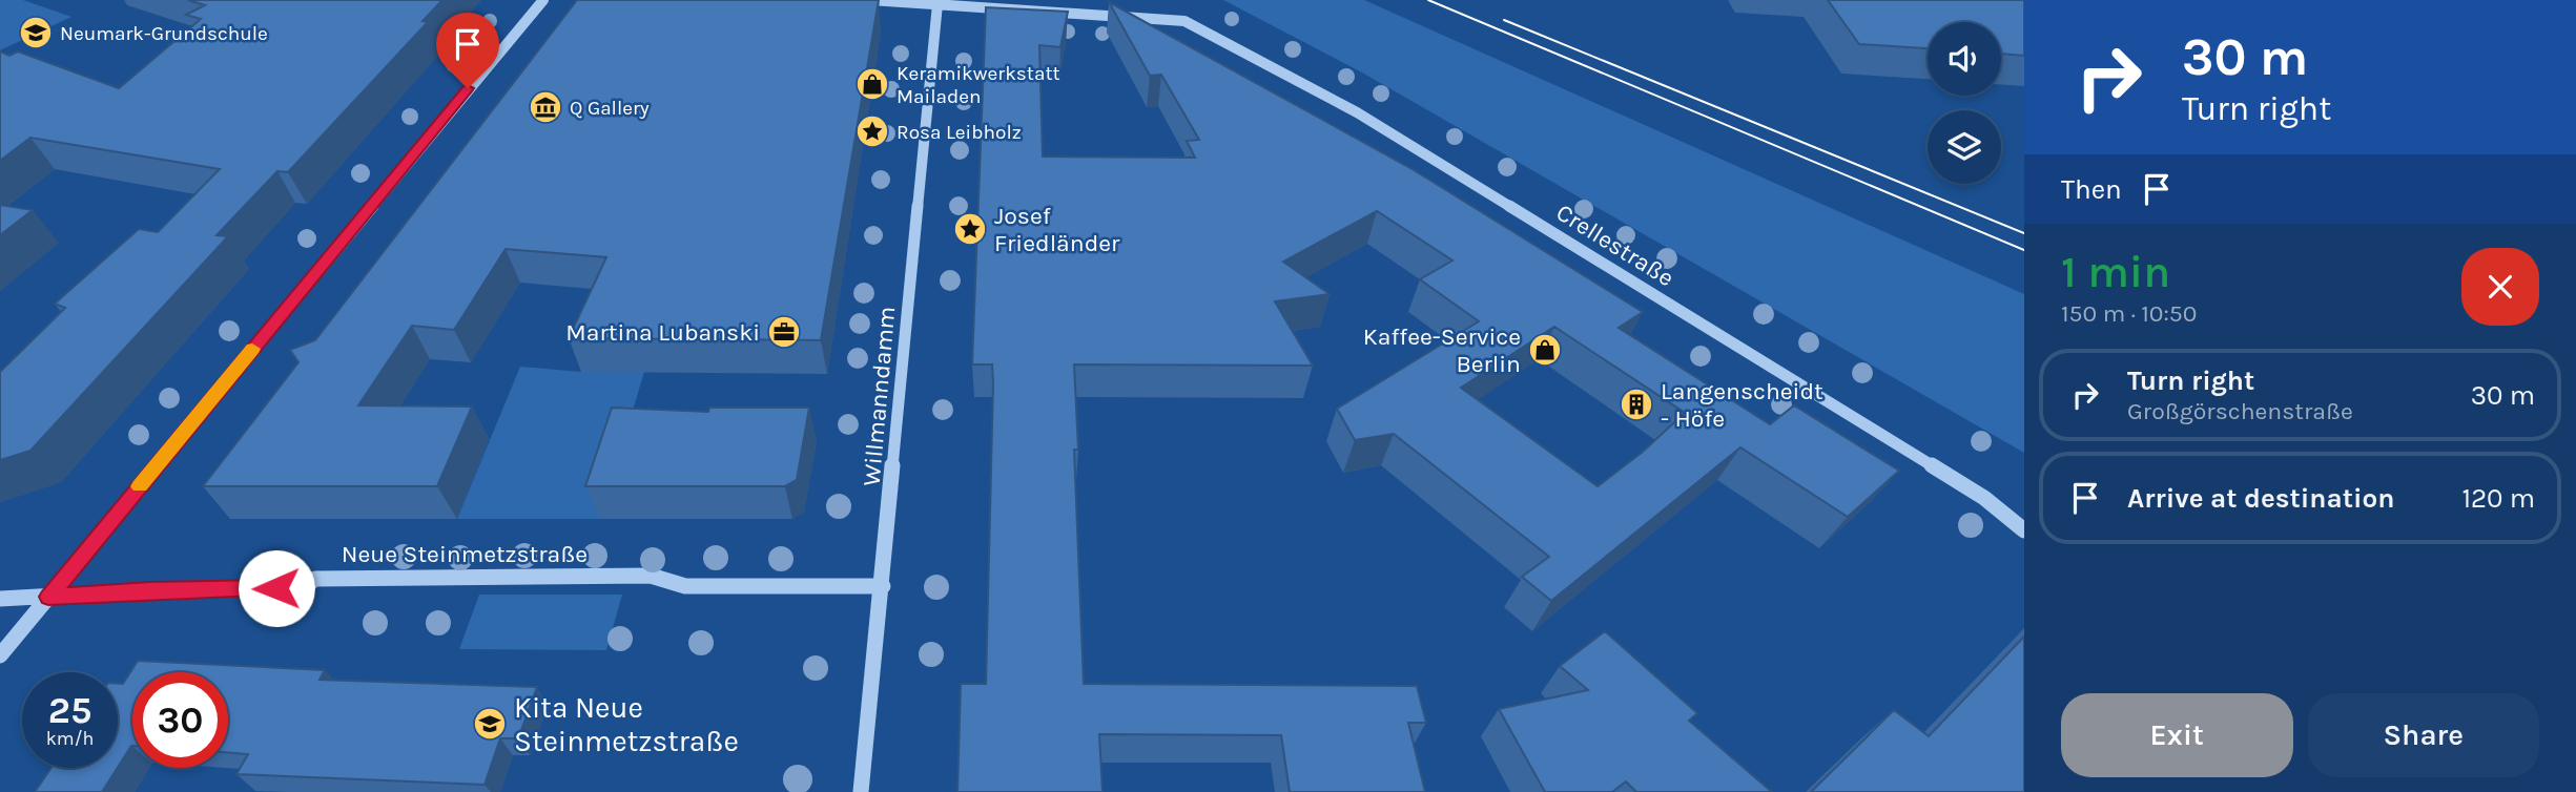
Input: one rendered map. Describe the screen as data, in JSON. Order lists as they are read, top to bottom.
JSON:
{
  "streets": {
    "street": ["Crellestraße", "Willmanndamm", "Neue Steinmetzstraße"]
  },
  "crossings": [
    ["Crellestraße", "Willmanndamm"],
    ["Willmanndamm", "Neue Steinmetzstraße"]
  ],
  "places": {
    "school or university": ["Neumark-Grundschule", "Kita Neue Steinmetzstraße"],
    "shop": ["Keramikwerkstatt Mailaden", "Kaffee-Service Berlin"],
    "museum": ["Q Gallery"],
    "place": ["Rosa Leibholz", "Josef Friedländer"],
    "office": ["Martina Lubanski"],
    "building": ["Langenscheidt - Höfe"]
  },
  "page": {
    "turn": ["30 m", "Turn right"],
    "then": "Then",
    "heading": ["1 min", "150 m · 10:50"],
    "list": [
      {
        "name": "Turn right",
        "note": "Großgörschenstraße",
        "value": "30 m"
      },
      {
        "name": "Arrive at destination",
        "value": "120 m"
      }
    ],
    "speed": "25 km/h",
    "limit": "30",
    "buttons": ["Exit", "Share"]
  }
}
